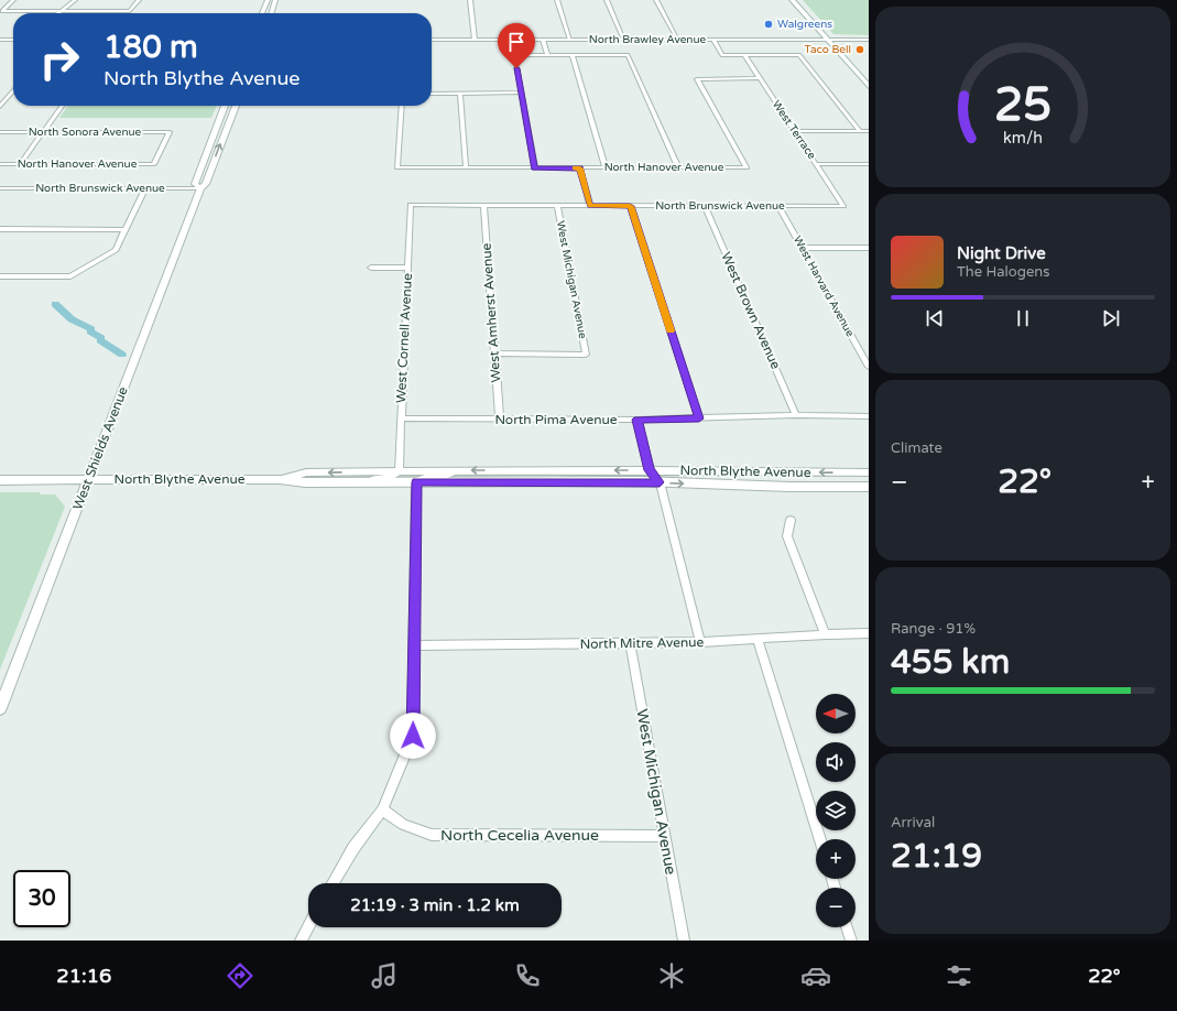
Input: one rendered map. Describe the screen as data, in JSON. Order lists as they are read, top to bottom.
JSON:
{
  "streets": {
    "street": [
      "North Brawley Avenue",
      "West Terrace",
      "North Sonora Avenue",
      "North Hanover Avenue",
      "North Brunswick Avenue",
      "West Michigan Avenue",
      "West Harvard Avenue",
      "West Brown Avenue",
      "West Amherst Avenue",
      "West Cornell Avenue",
      "North Pima Avenue",
      "West Shields Avenue",
      "North Blythe Avenue",
      "North Mitre Avenue",
      "North Cecelia Avenue"
    ]
  },
  "crossings": [
    ["West Terrace", "North Hanover Avenue"],
    ["West Terrace", "North Brunswick Avenue"],
    ["North Sonora Avenue", "North Hanover Avenue"],
    ["North Brunswick Avenue", "West Michigan Avenue"],
    ["North Brunswick Avenue", "West Harvard Avenue"],
    ["North Brunswick Avenue", "West Brown Avenue"],
    ["North Brunswick Avenue", "West Amherst Avenue"],
    ["North Brunswick Avenue", "West Cornell Avenue"],
    ["North Brunswick Avenue", "West Shields Avenue"],
    ["West Michigan Avenue", "West Amherst Avenue"],
    ["West Michigan Avenue", "North Mitre Avenue"],
    ["West Michigan Avenue", "North Cecelia Avenue"],
    ["West Brown Avenue", "North Pima Avenue"],
    ["West Amherst Avenue", "North Pima Avenue"],
    ["West Cornell Avenue", "North Pima Avenue"],
    ["West Cornell Avenue", "North Blythe Avenue"],
    ["West Shields Avenue", "North Blythe Avenue"]
  ],
  "places": ["Walgreens", "Taco Bell"],
  "north": "left",
  "page": {
    "turn": ["180 m", "North Blythe Avenue"],
    "song": ["Night Drive", "The Halogens"],
    "tile": [
      "Climate",
      ["Range · 91%", "455 km"],
      ["Arrival", "21:19"]
    ],
    "heat": ["−", "22°", "+"],
    "map_buttons": ["+", "−"],
    "limit": "30",
    "trip": "21:19 · 3 min · 1.2 km",
    "tabs": ["21:16", "22°"],
    "gauge": ["25", "km/h"]
  }
}
